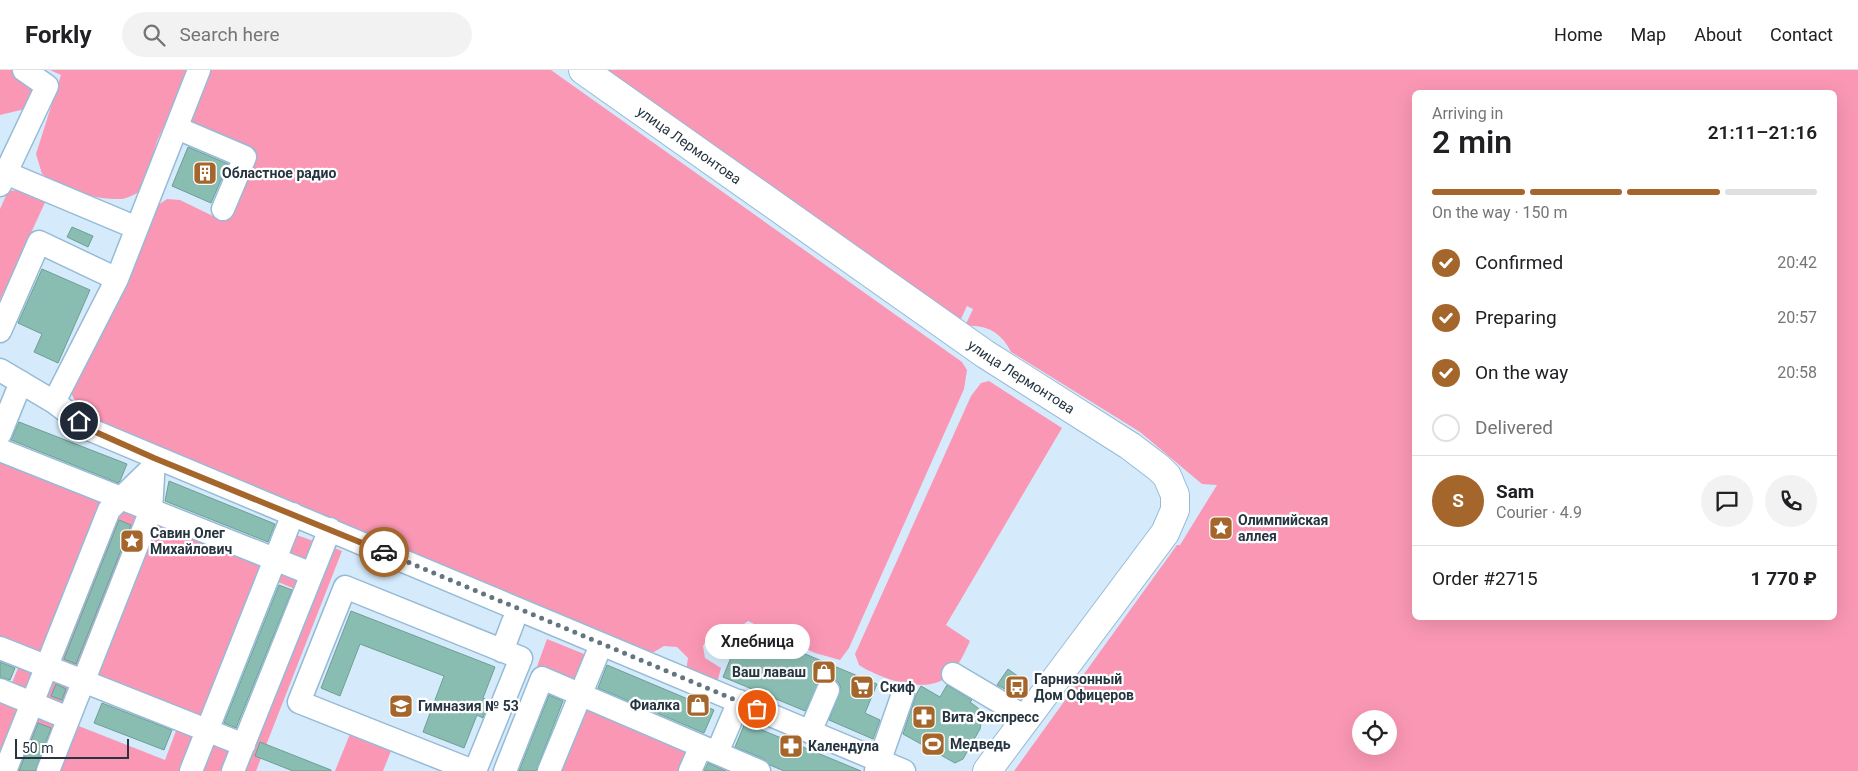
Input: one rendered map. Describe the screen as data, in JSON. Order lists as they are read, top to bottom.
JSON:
{
  "streets": {
    "main road": ["улица Лермонтова"]
  },
  "places": {
    "building": ["Областное радио"],
    "place": ["Олимпийская аллея", "Савин Олег Михайлович"],
    "shop": ["Ваш лаваш", "Фиалка"],
    "supermarket": ["Скиф"],
    "bus stop": ["Гарнизонный Дом Офицеров"],
    "school or university": ["Гимназия № 53"],
    "other": ["Хлебница"],
    "pharmacy": ["Вита Экспресс", "Календула"],
    "sports": ["Медведь"]
  },
  "scale_bar": "50 m",
  "page": {
    "header": "Forkly",
    "search": "Search here",
    "nav": [
      "Home",
      "Map",
      "About",
      "Contact"
    ],
    "heading": ["2 min", "Arriving in", "21:11–21:16"],
    "panel": [
      "Sam",
      "Courier · 4.9",
      "Order #2715",
      "1 770 ₽"
    ],
    "bar": "On the way · 150 m",
    "list": [
      ["Confirmed", "20:42"],
      ["Preparing", "20:57"],
      ["On the way", "20:58"],
      "Delivered"
    ],
    "round": "S",
    "bubble": "Хлебница",
    "scale": "50 m"
  }
}
